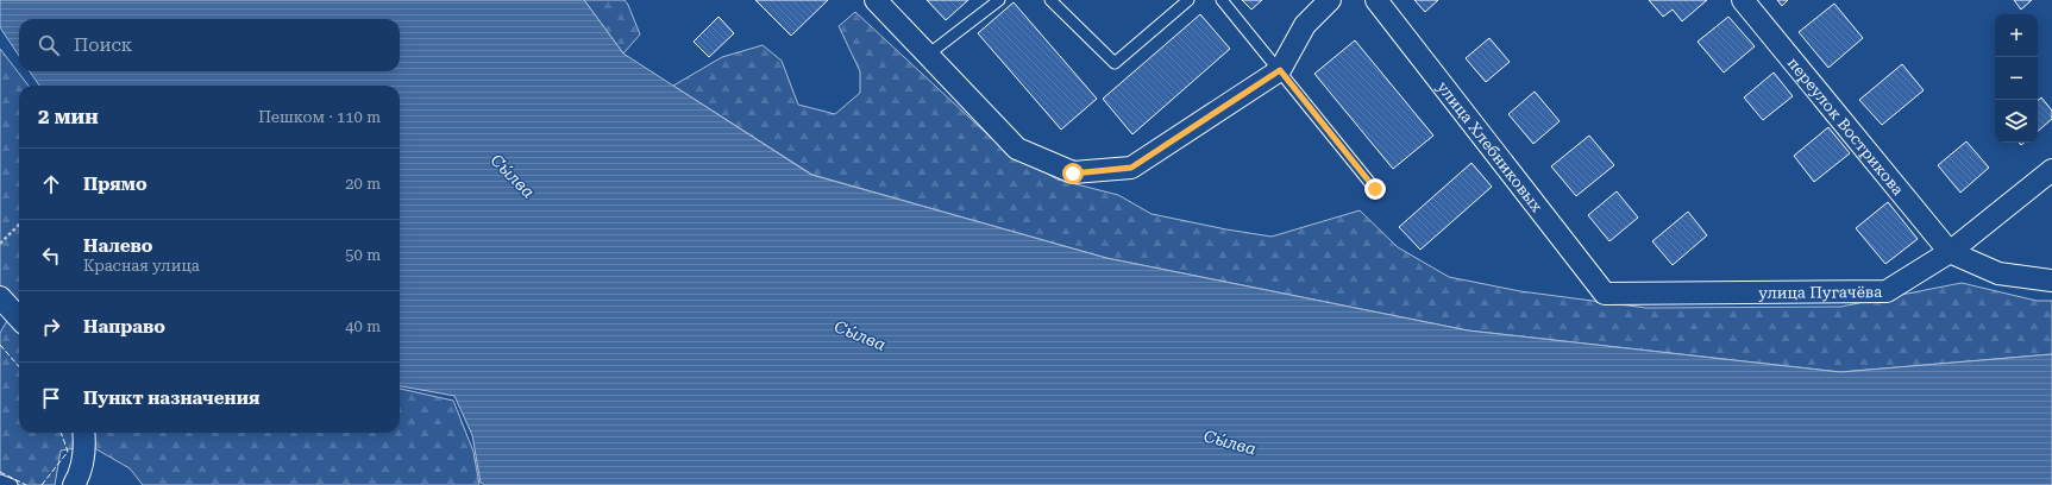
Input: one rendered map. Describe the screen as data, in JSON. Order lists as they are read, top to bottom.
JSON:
{
  "streets": {
    "street": ["переулок Вострикова", "улица Хлебниковых", "улица Пугачёва"]
  },
  "crossings": [
    ["переулок Вострикова", "улица Пугачёва"],
    ["улица Хлебниковых", "улица Пугачёва"]
  ],
  "water": ["Сы́лва"],
  "page": {
    "map_buttons": ["+", "−"],
    "search": "Поиск",
    "heading": ["2 мин", "Пешком · 110 m"],
    "list": [
      ["Прямо", "20 m"],
      ["Налево", "Красная улица", "50 m"],
      ["Направо", "40 m"],
      "Пункт назначения"
    ]
  }
}
